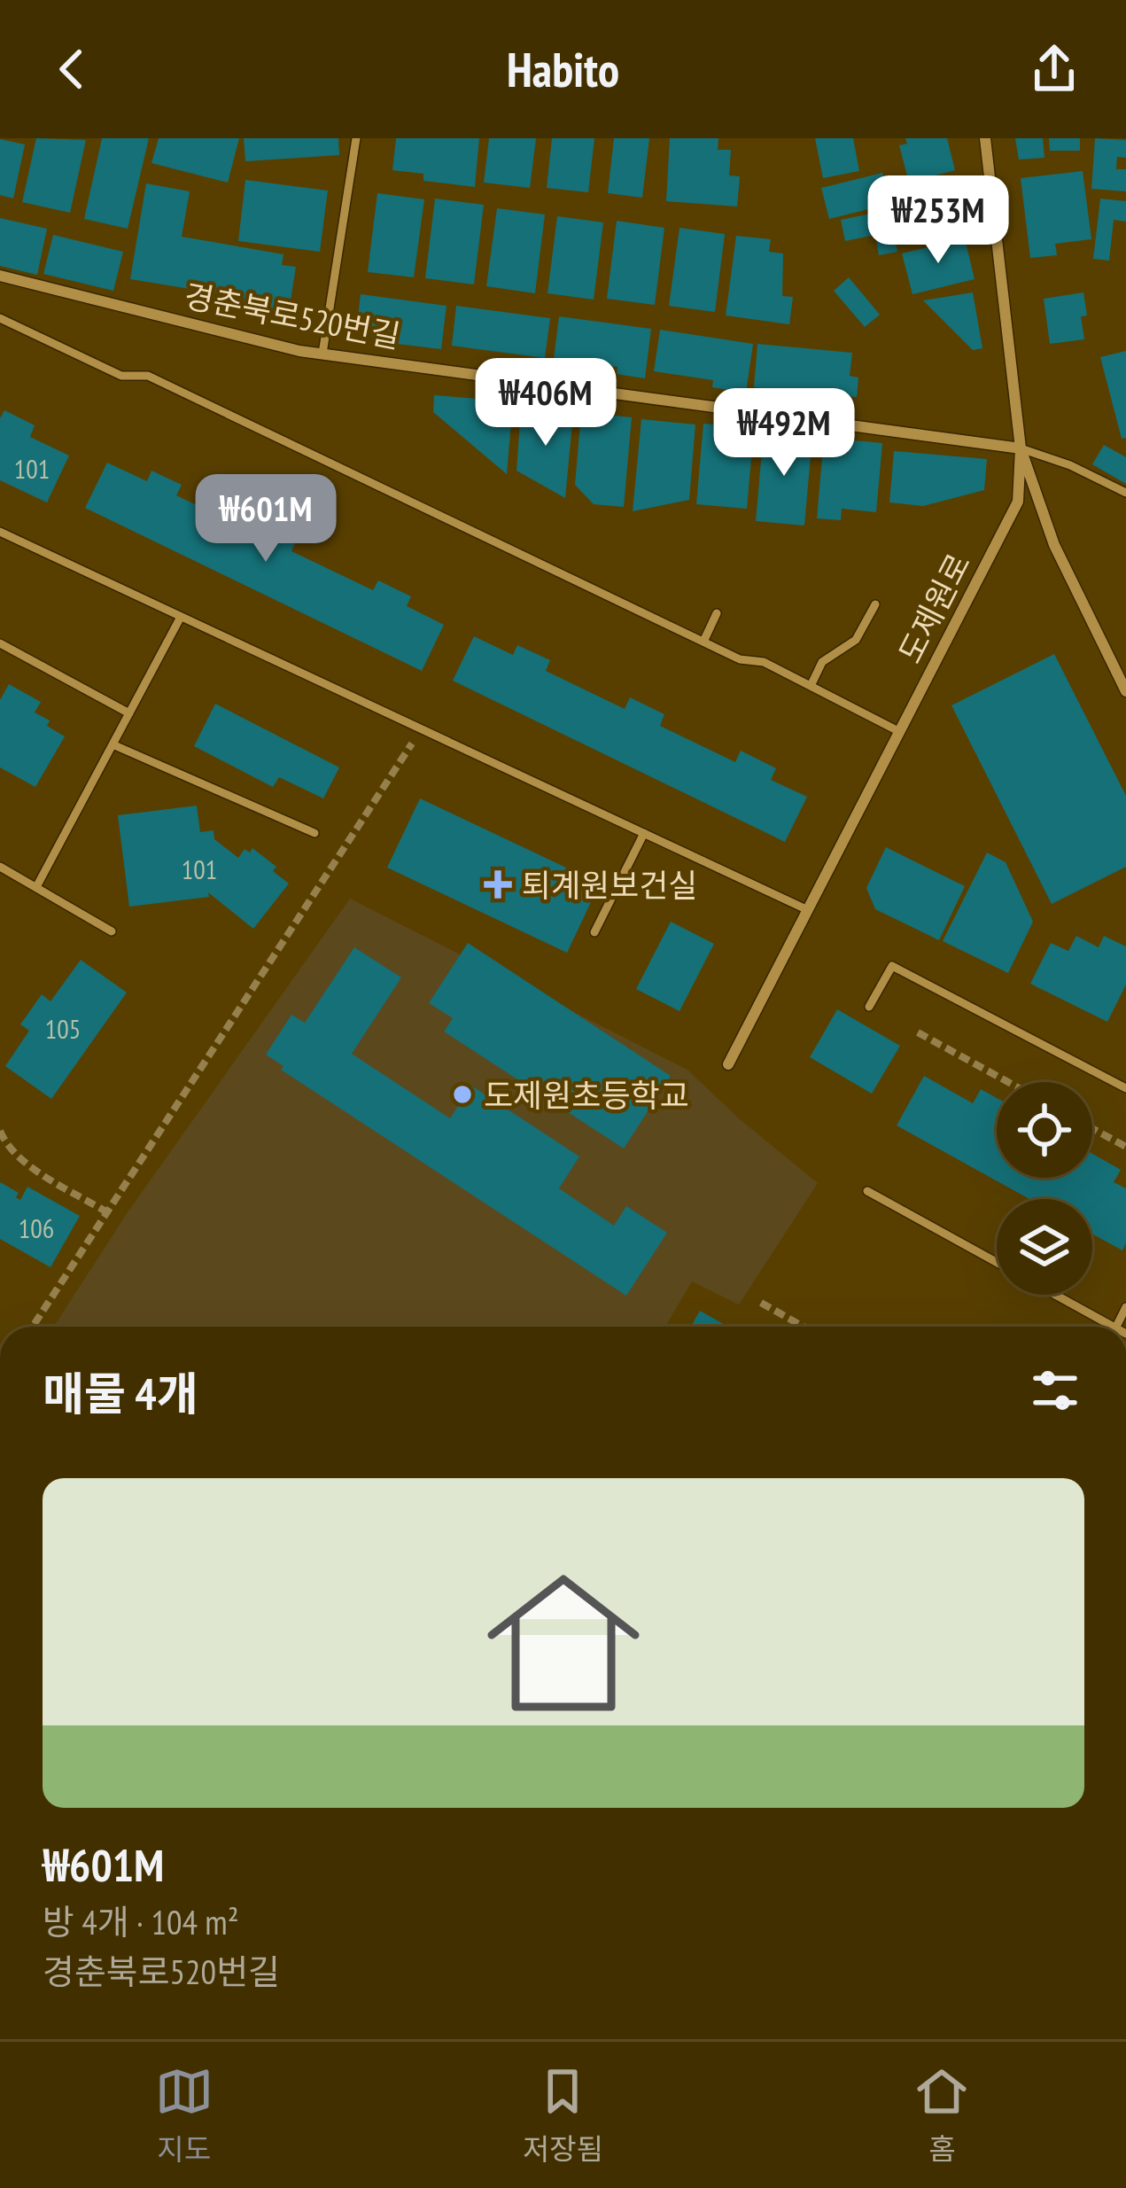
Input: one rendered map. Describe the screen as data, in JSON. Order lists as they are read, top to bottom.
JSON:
{
  "streets": {
    "street": ["경춘북로520번길", "도제원로"]
  },
  "crossings": [
    ["경춘북로520번길", "도제원로"]
  ],
  "places": {
    "health": ["퇴계원보건실"],
    "other": ["도제원초등학교"]
  },
  "house_numbers": [
    "101",
    "101",
    "105",
    "106"
  ],
  "page": {
    "header": "Habito",
    "price": [
      "₩253M",
      "₩406M",
      "₩492M",
      "₩601M"
    ],
    "heading": "매물 4개",
    "list": [
      {
        "name": "₩601M",
        "note": "방 4개 · 104 m² · 경춘북로520번길"
      }
    ],
    "tabs": ["지도", "저장됨", "홈"]
  }
}
